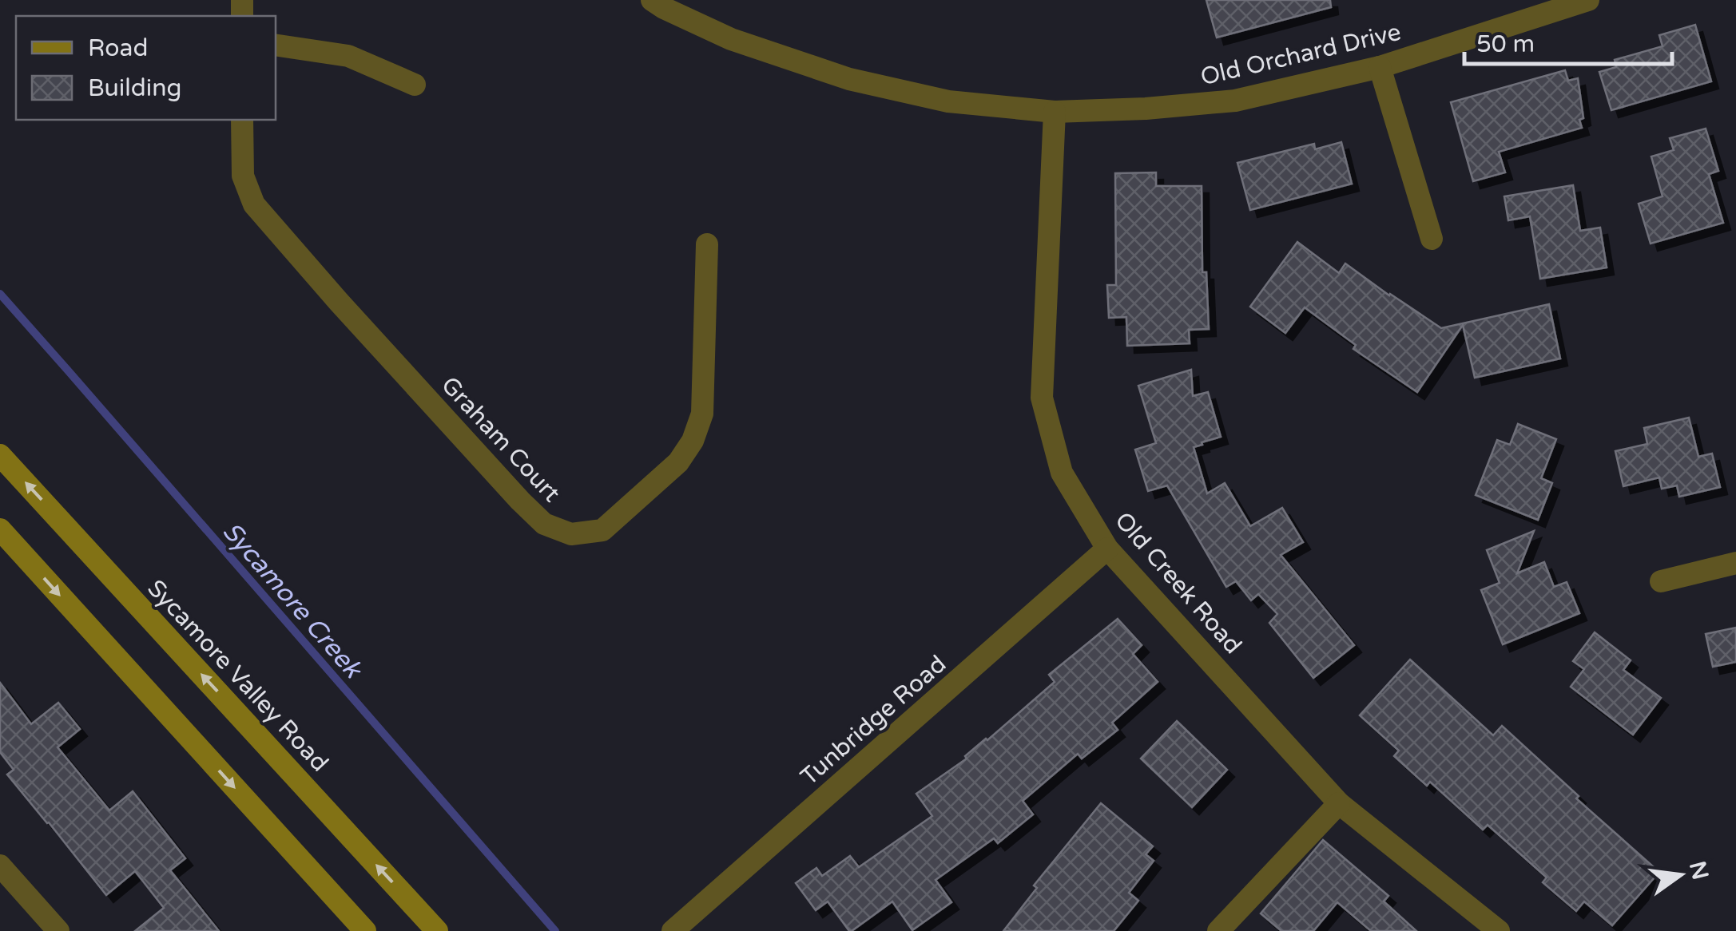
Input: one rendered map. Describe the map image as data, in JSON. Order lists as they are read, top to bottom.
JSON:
{
  "streets": {
    "main road": ["Sycamore Valley Road"],
    "street": [
      "Old Orchard Drive",
      "Graham Court",
      "Old Creek Road",
      "Tunbridge Road"
    ]
  },
  "crossings": [
    ["Old Orchard Drive", "Old Creek Road"],
    ["Old Creek Road", "Tunbridge Road"]
  ],
  "water": ["Sycamore Creek"],
  "legend": ["Road", "Building"],
  "scale_bar": "50 m",
  "north": "right"
}
